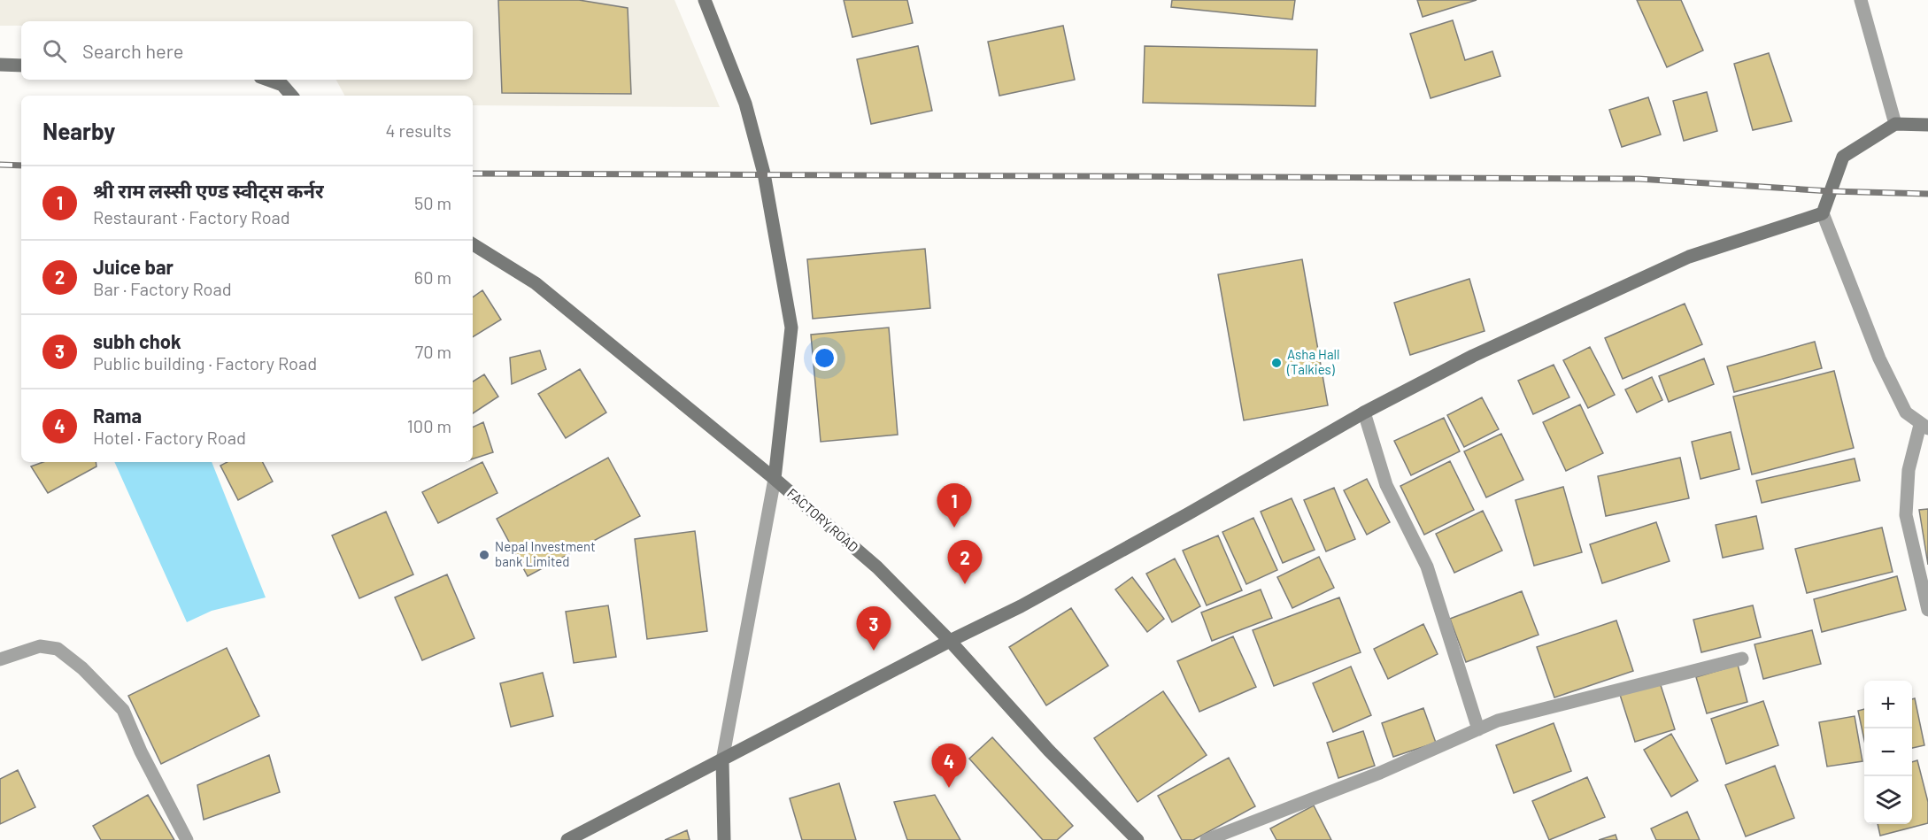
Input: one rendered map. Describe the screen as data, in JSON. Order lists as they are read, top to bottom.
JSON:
{
  "streets": {
    "street": ["FACTORY ROAD"]
  },
  "places": ["Asha Hall (Talkies)", "Nepal Investment bank Limited"],
  "page": {
    "search": "Search here",
    "heading": ["Nearby", "4 results"],
    "list": [
      {
        "mark": "1",
        "name": "श्री राम लस्सी एण्ड स्वीट्स कर्नर",
        "note": "Restaurant · Factory Road",
        "value": "50 m"
      },
      {
        "mark": "2",
        "name": "Juice bar",
        "note": "Bar · Factory Road",
        "value": "60 m"
      },
      {
        "mark": "3",
        "name": "subh chok",
        "note": "Public building · Factory Road",
        "value": "70 m"
      },
      {
        "mark": "4",
        "name": "Rama",
        "note": "Hotel · Factory Road",
        "value": "100 m"
      }
    ],
    "pins": [
      "1",
      "2",
      "3",
      "4"
    ],
    "map_buttons": ["+", "−"]
  }
}
